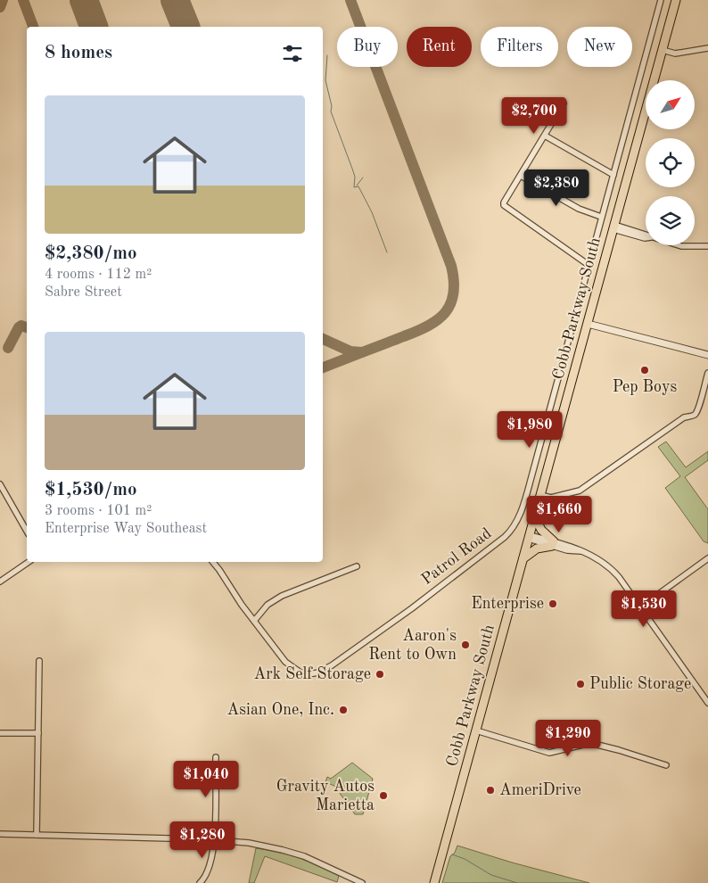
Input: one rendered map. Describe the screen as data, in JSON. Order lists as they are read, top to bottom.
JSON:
{
  "streets": {
    "main road": ["Cobb Parkway South"],
    "street": ["Patrol Road"]
  },
  "places": [
    "Pep Boys",
    "Enterprise",
    "Aaron's Rent to Own",
    "Ark Self Storage",
    "Public Storage",
    "Asian One, Inc.",
    "AmeriDrive",
    "Gravity Autos Marietta"
  ],
  "north": "top right",
  "page": {
    "chip": [
      "Buy",
      "Rent",
      "Filters",
      "New"
    ],
    "heading": "8 homes",
    "list": [
      {
        "name": "$2,380/mo",
        "note": "4 rooms · 112 m² · Sabre Street"
      },
      {
        "name": "$1,530/mo",
        "note": "3 rooms · 101 m² · Enterprise Way Southeast"
      }
    ],
    "price": [
      "$2,700",
      "$2,380",
      "$1,980",
      "$1,660",
      "$1,530",
      "$1,290",
      "$1,040",
      "$1,280"
    ]
  }
}
